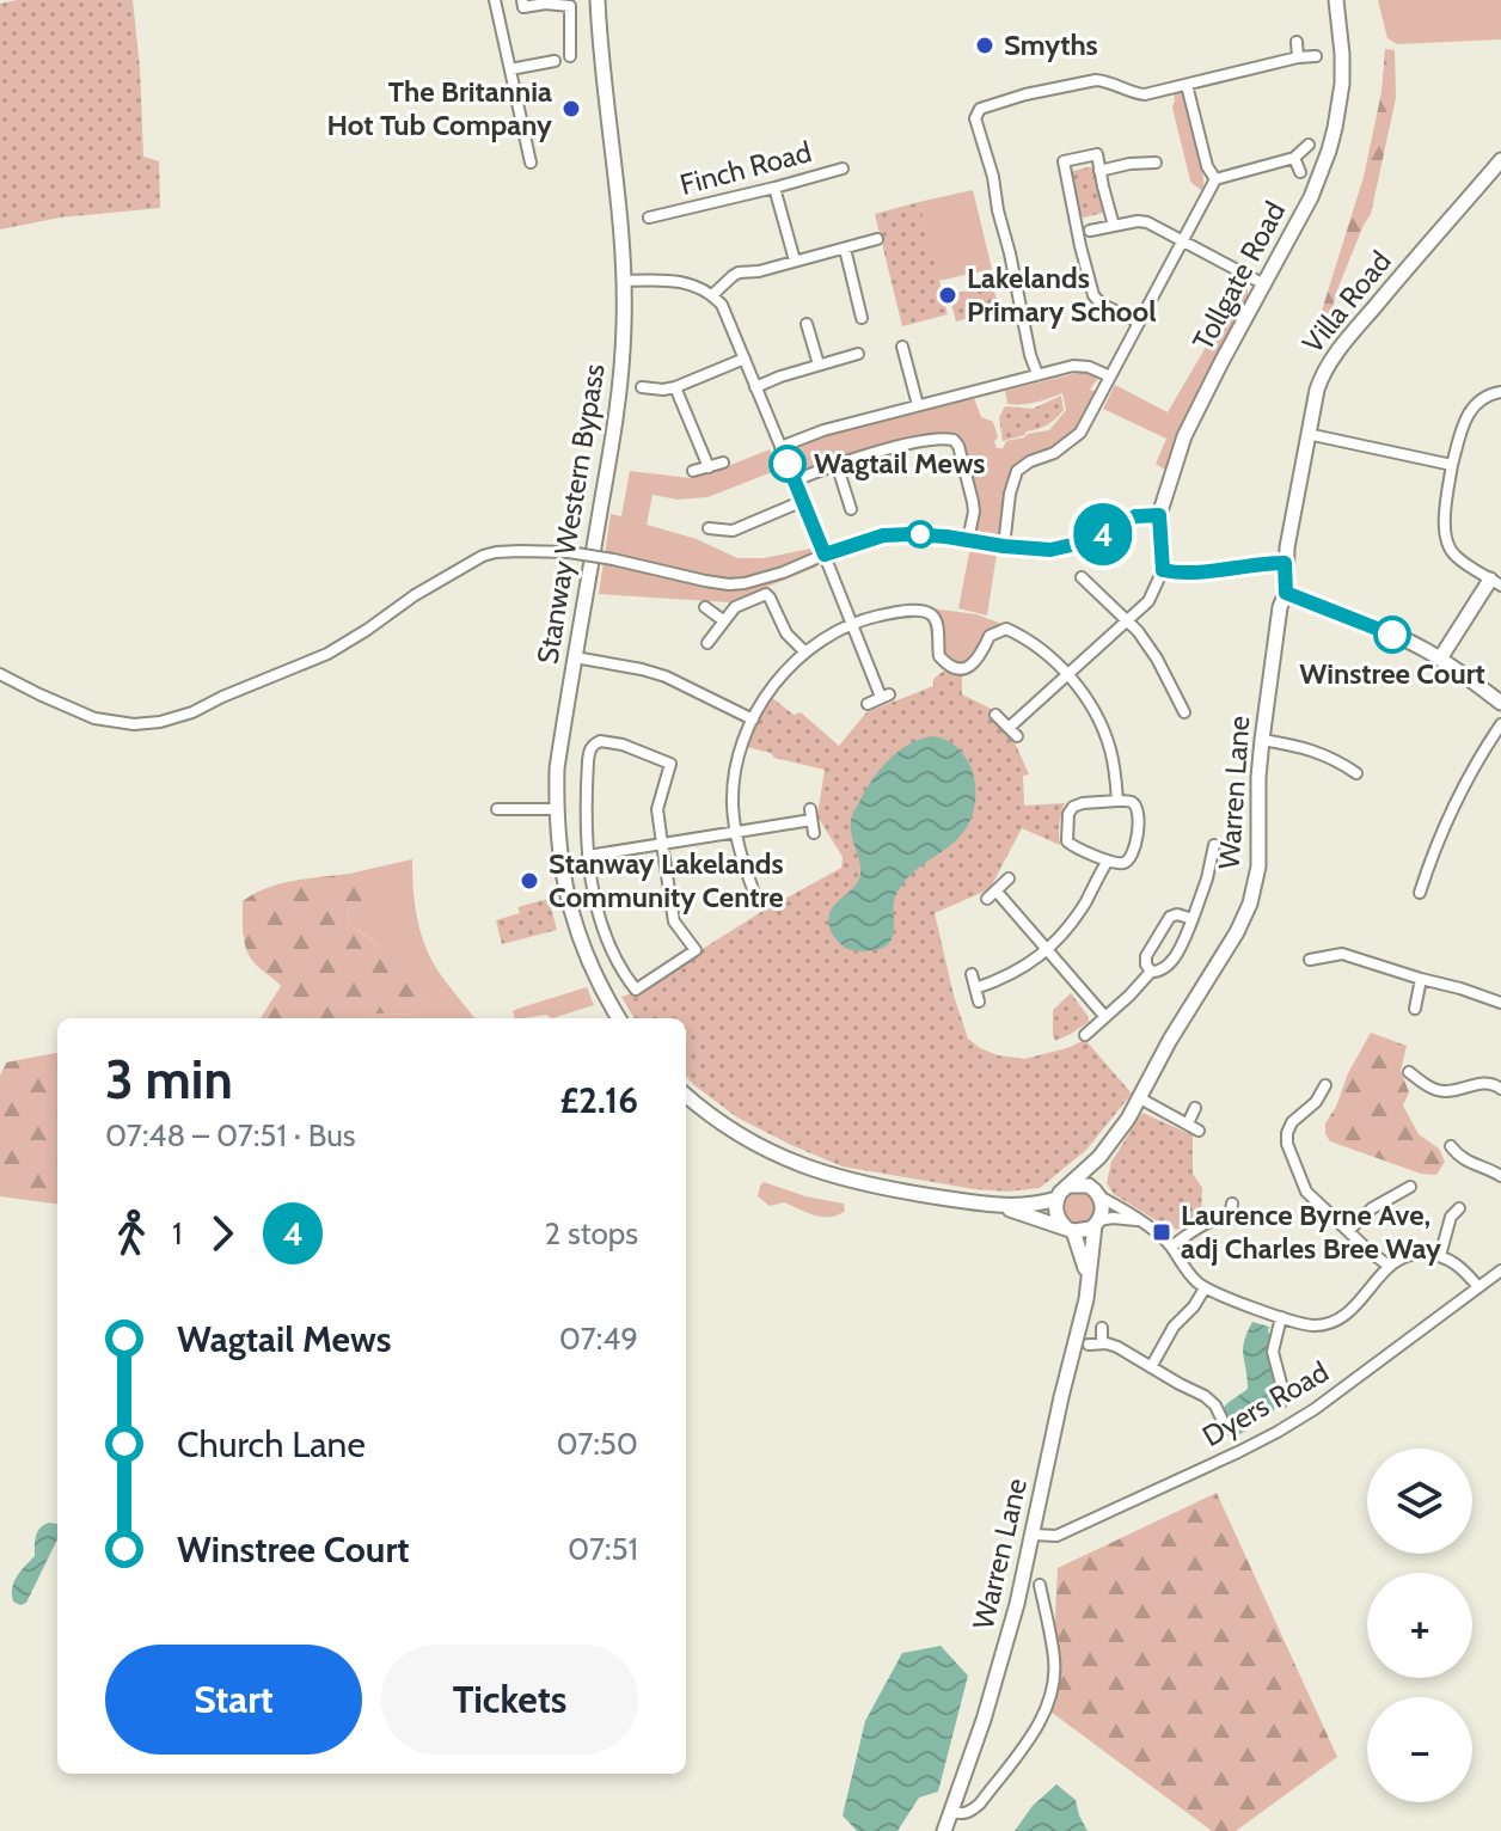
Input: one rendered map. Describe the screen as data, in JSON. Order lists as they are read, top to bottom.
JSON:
{
  "streets": {
    "street": [
      "Finch Road",
      "Tollgate Road",
      "Villa Road",
      "Stanway Western Bypass",
      "Warren Lane",
      "Dyers Road"
    ]
  },
  "crossings": [
    ["Villa Road", "Warren Lane"],
    ["Warren Lane", "Dyers Road"]
  ],
  "places": {
    "other": [
      "Smyths",
      "The Britannia Hot Tub Company",
      "Lakelands Primary School",
      "Wagtail Mews",
      "Winstree Court",
      "Stanway Lakelands Community Centre"
    ],
    "transit": ["Laurence Byrne Ave, adj Charles Bree Way"]
  },
  "lines": ["bus line 4"],
  "page": {
    "on_map": "4",
    "heading": ["3 min", "07:48 – 07:51 · Bus", "£2.16"],
    "legs": ["1", "4", "2 stops"],
    "list": [
      {
        "name": "Wagtail Mews",
        "value": "07:49"
      },
      {
        "name": "Church Lane",
        "value": "07:50"
      },
      {
        "name": "Winstree Court",
        "value": "07:51"
      }
    ],
    "map_buttons": ["+", "−"],
    "buttons": ["Start", "Tickets"]
  }
}
